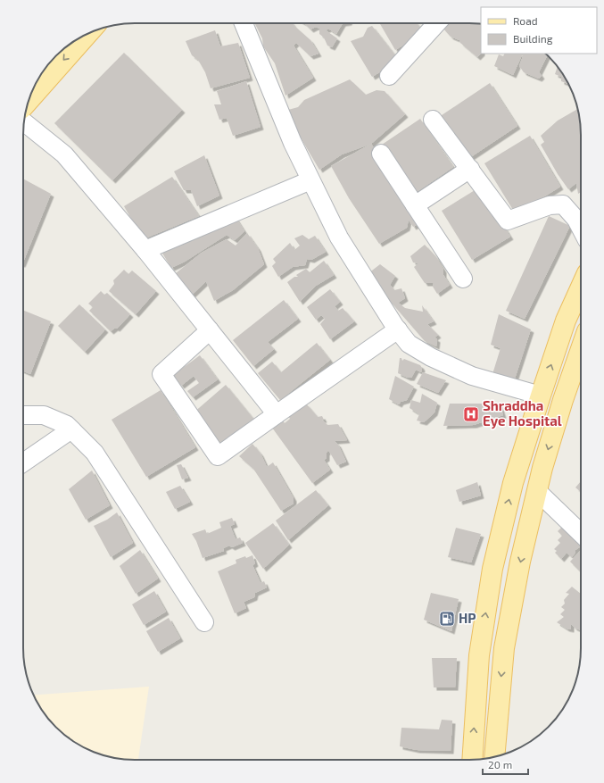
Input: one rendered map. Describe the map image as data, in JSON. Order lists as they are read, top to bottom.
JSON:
{
  "places": {
    "hospital": ["Shraddha Eye Hospital"],
    "fuel station": ["HP"]
  },
  "legend": ["Road", "Building"],
  "scale_bar": "20 m"
}
